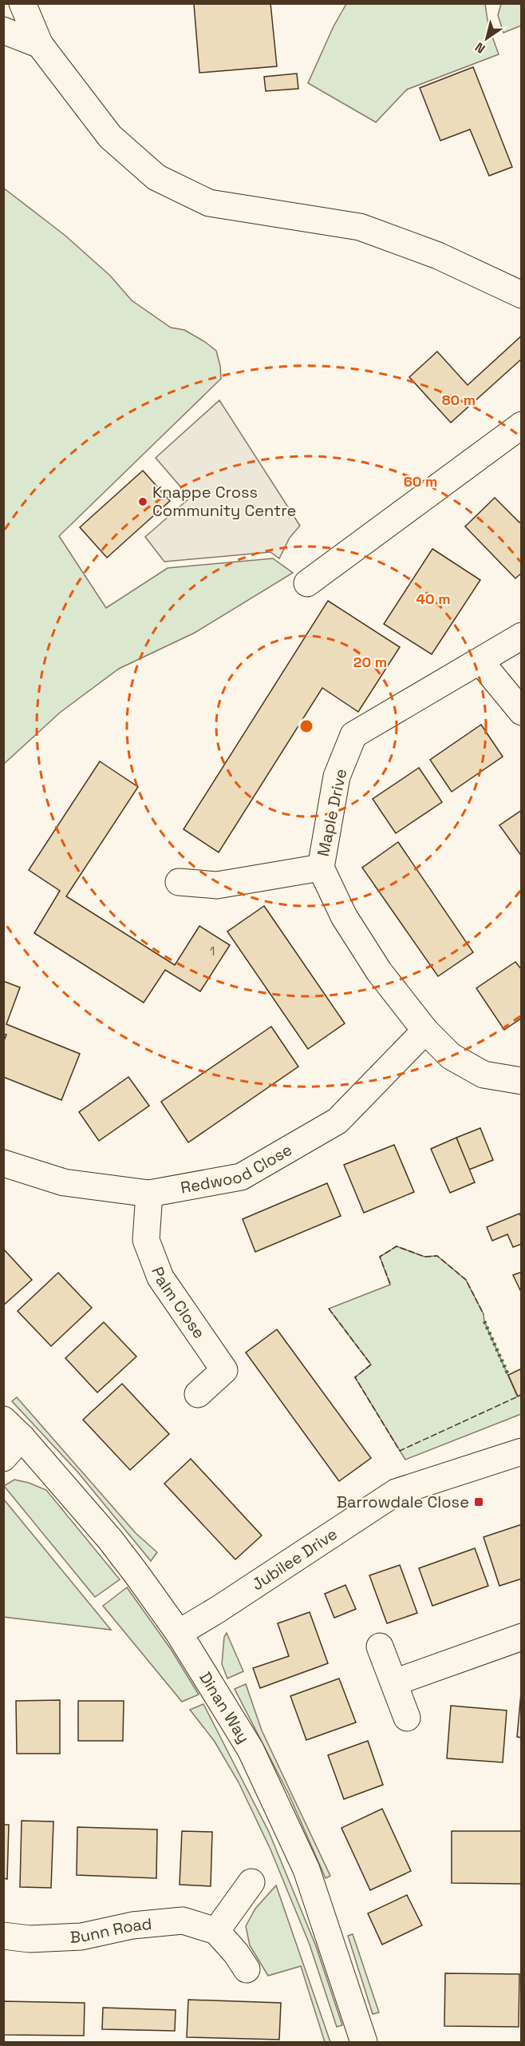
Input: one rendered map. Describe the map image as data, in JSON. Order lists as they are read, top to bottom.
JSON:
{
  "streets": {
    "street": [
      "Maple Drive",
      "Redwood Close",
      "Palm Close",
      "Jubilee Drive",
      "Dinan Way",
      "Bunn Road"
    ]
  },
  "crossings": [
    ["Maple Drive", "Redwood Close"],
    ["Redwood Close", "Palm Close"],
    ["Jubilee Drive", "Dinan Way"]
  ],
  "places": {
    "other": ["Knappe Cross Community Centre"],
    "transit": ["Barrowdale Close"]
  },
  "house_numbers": ["1"],
  "north": "bottom left",
  "rings": [
    "80 m",
    "60 m",
    "40 m",
    "20 m"
  ]
}
